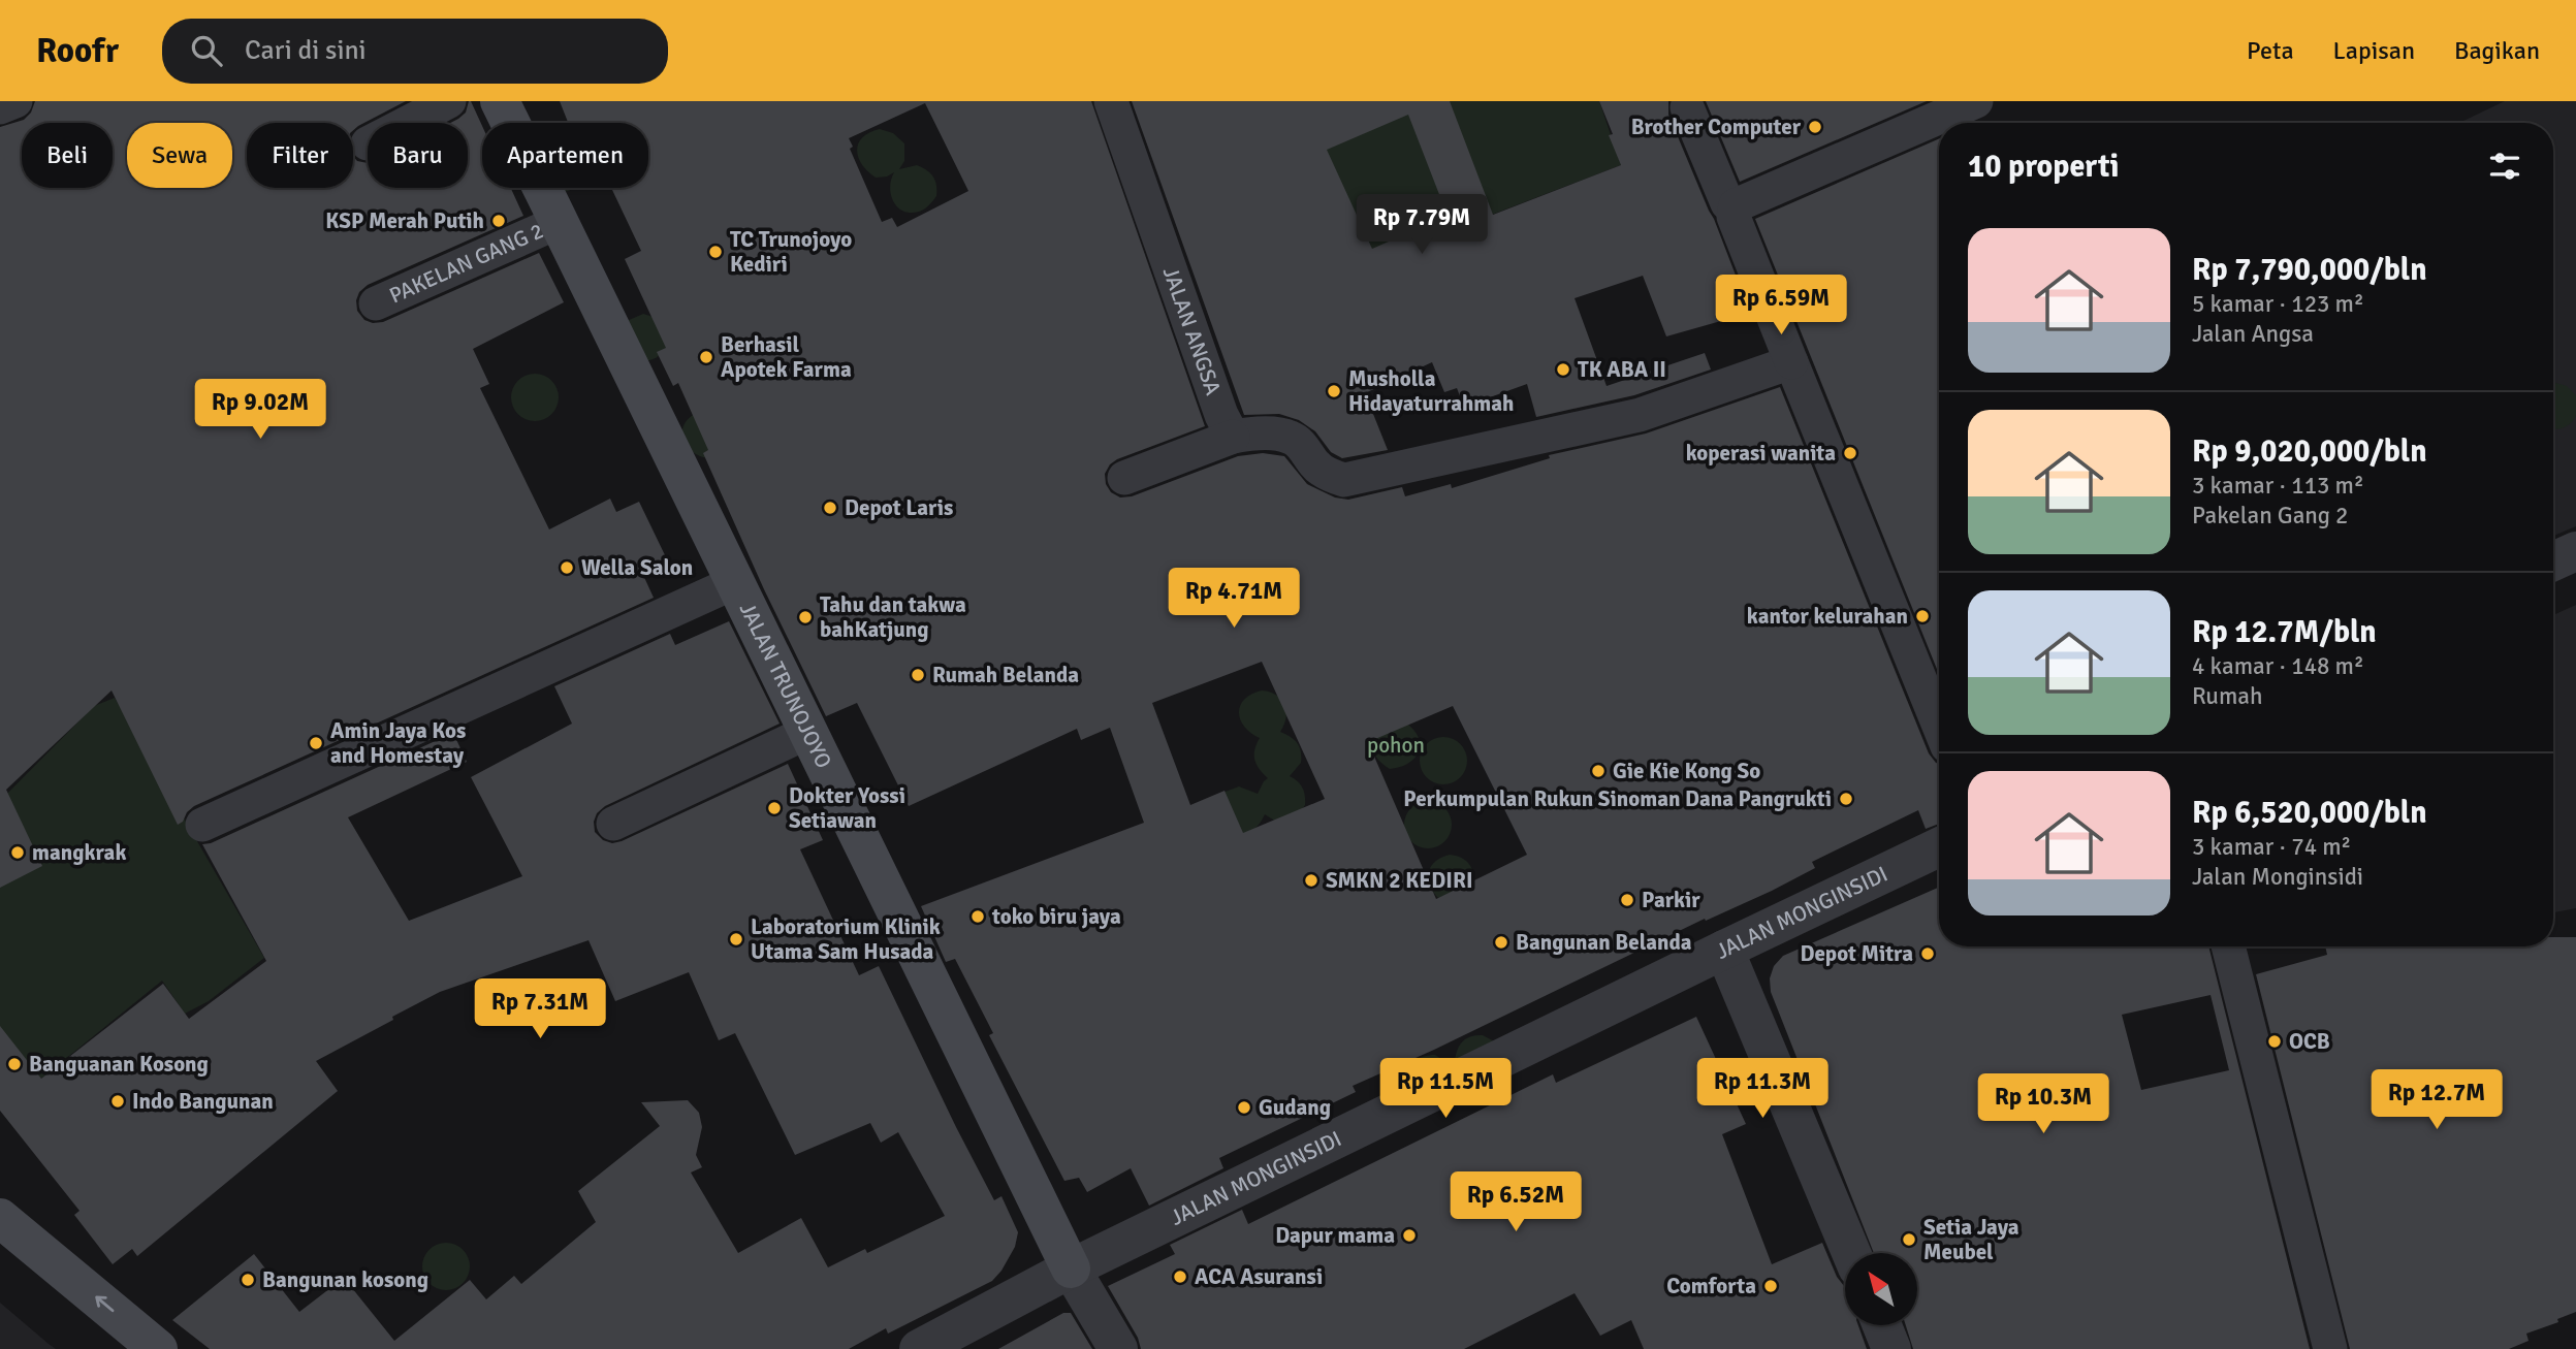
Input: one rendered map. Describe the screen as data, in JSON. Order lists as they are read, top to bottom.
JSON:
{
  "streets": {
    "main road": ["JALAN TRUNOJOYO"],
    "street": ["PAKELAN GANG 2", "JALAN ANGSA", "JALAN MONGINSIDI"]
  },
  "crossings": [
    ["PAKELAN GANG 2", "JALAN TRUNOJOYO"],
    ["JALAN TRUNOJOYO", "JALAN MONGINSIDI"]
  ],
  "parks": ["pohon"],
  "places": [
    "Brother Computer",
    "KSP Merah Putih",
    "TC Trunojoyo Kediri",
    "Berhasil Apotek Farma",
    "TK ABA II",
    "Musholla Hidayaturrahmah",
    "koperasi wanita",
    "Depot Laris",
    "Wella Salon",
    "kantor kelurahan",
    "Tahu dan takwa bahKatjung",
    "Rumah Belanda",
    "Amin Jaya Kos and Homestay",
    "Gie Kie Kong So",
    "Perkumpulan Rukun Sinoman Dana Pangrukti",
    "Dokter Yossi Setiawan",
    "mangkrak",
    "SMKN 2 KEDIRI",
    "Parkir",
    "toko biru jaya",
    "Laboratorium Klinik Utama Sam Husada",
    "Bangunan Belanda",
    "Depot Mitra",
    "OCB",
    "Banguanan Kosong",
    "Indo Bangunan",
    "Gudang",
    "Dapur mama",
    "Setia Jaya Meubel",
    "ACA Asuransi",
    "Bangunan kosong",
    "Comforta"
  ],
  "north": "top left",
  "page": {
    "header": "Roofr",
    "search": "Cari di sini",
    "nav": ["Peta", "Lapisan", "Bagikan"],
    "chip": [
      "Beli",
      "Sewa",
      "Filter",
      "Baru",
      "Apartemen"
    ],
    "heading": "10 properti",
    "price": [
      "Rp 7.79M",
      "Rp 6.59M",
      "Rp 9.02M",
      "Rp 4.71M",
      "Rp 7.31M",
      "Rp 11.5M",
      "Rp 11.3M",
      "Rp 12.7M",
      "Rp 10.3M",
      "Rp 6.52M"
    ],
    "list": [
      {
        "name": "Rp 7,790,000/bln",
        "note": "5 kamar · 123 m² · Jalan Angsa"
      },
      {
        "name": "Rp 9,020,000/bln",
        "note": "3 kamar · 113 m² · Pakelan Gang 2"
      },
      {
        "name": "Rp 12.7M/bln",
        "note": "4 kamar · 148 m² · Rumah"
      },
      {
        "name": "Rp 6,520,000/bln",
        "note": "3 kamar · 74 m² · Jalan Monginsidi"
      }
    ]
  }
}
